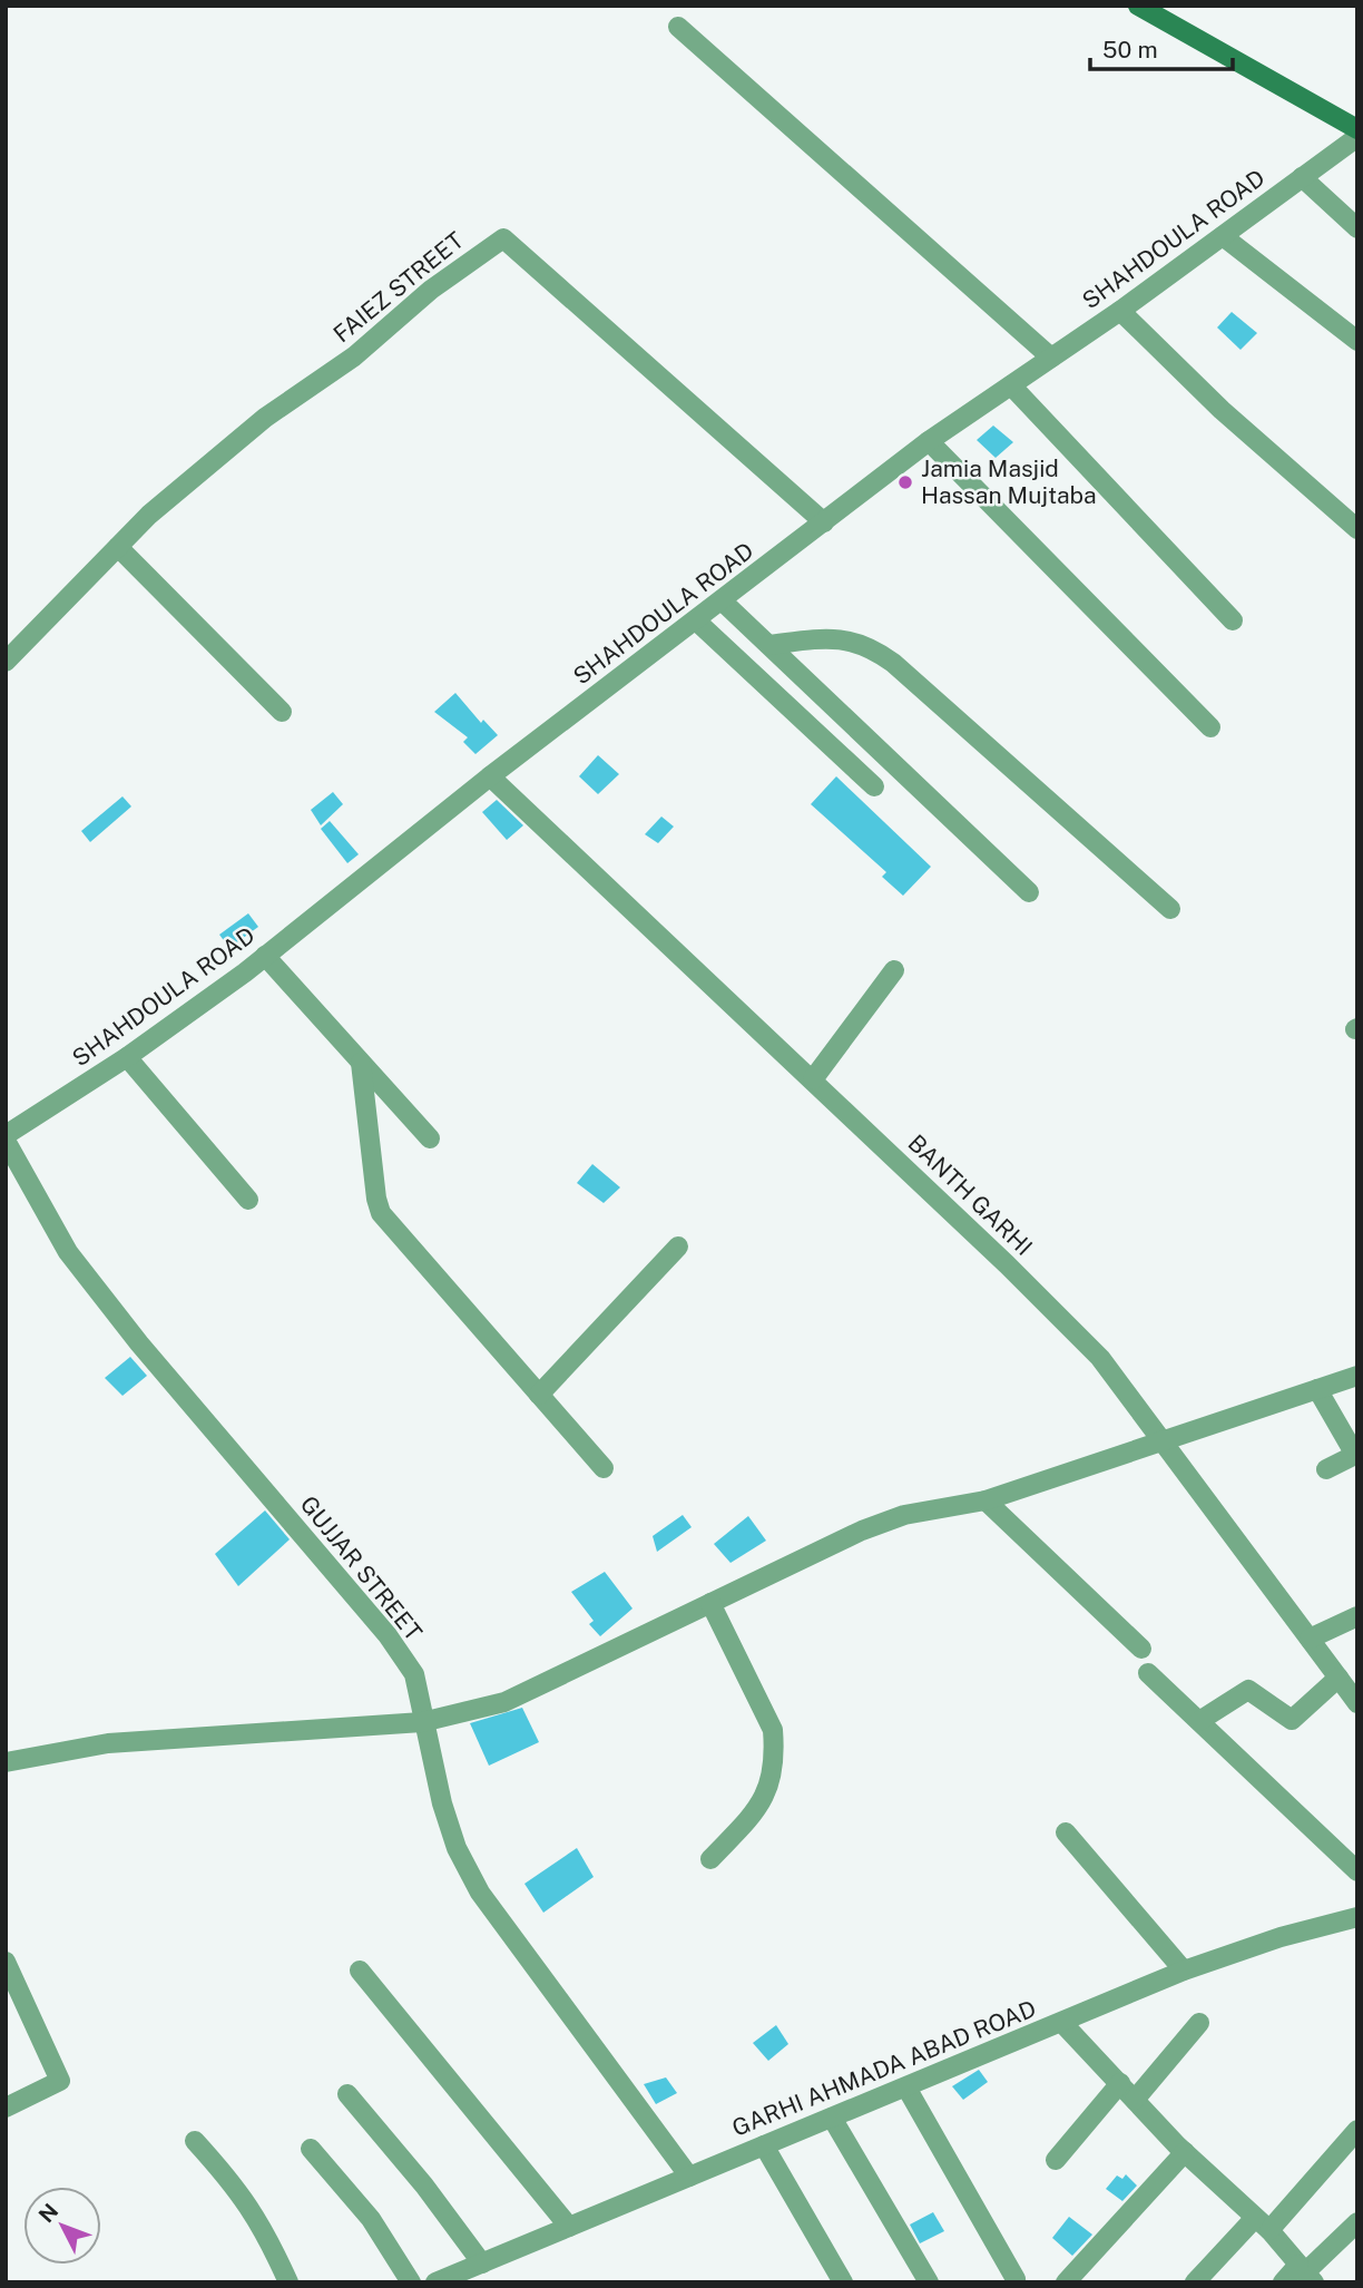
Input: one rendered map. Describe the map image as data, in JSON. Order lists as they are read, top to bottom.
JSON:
{
  "streets": {
    "street": [
      "SHAHDOULA ROAD",
      "FAIEZ STREET",
      "BANTH GARHI",
      "GUJJAR STREET",
      "GARHI AHMADA ABAD ROAD"
    ]
  },
  "crossings": [
    ["SHAHDOULA ROAD", "FAIEZ STREET"],
    ["SHAHDOULA ROAD", "BANTH GARHI"],
    ["SHAHDOULA ROAD", "GUJJAR STREET"],
    ["GUJJAR STREET", "GARHI AHMADA ABAD ROAD"]
  ],
  "places": ["Jamia Masjid Hassan Mujtaba"],
  "scale_bar": "50 m",
  "north": "top left"
}
